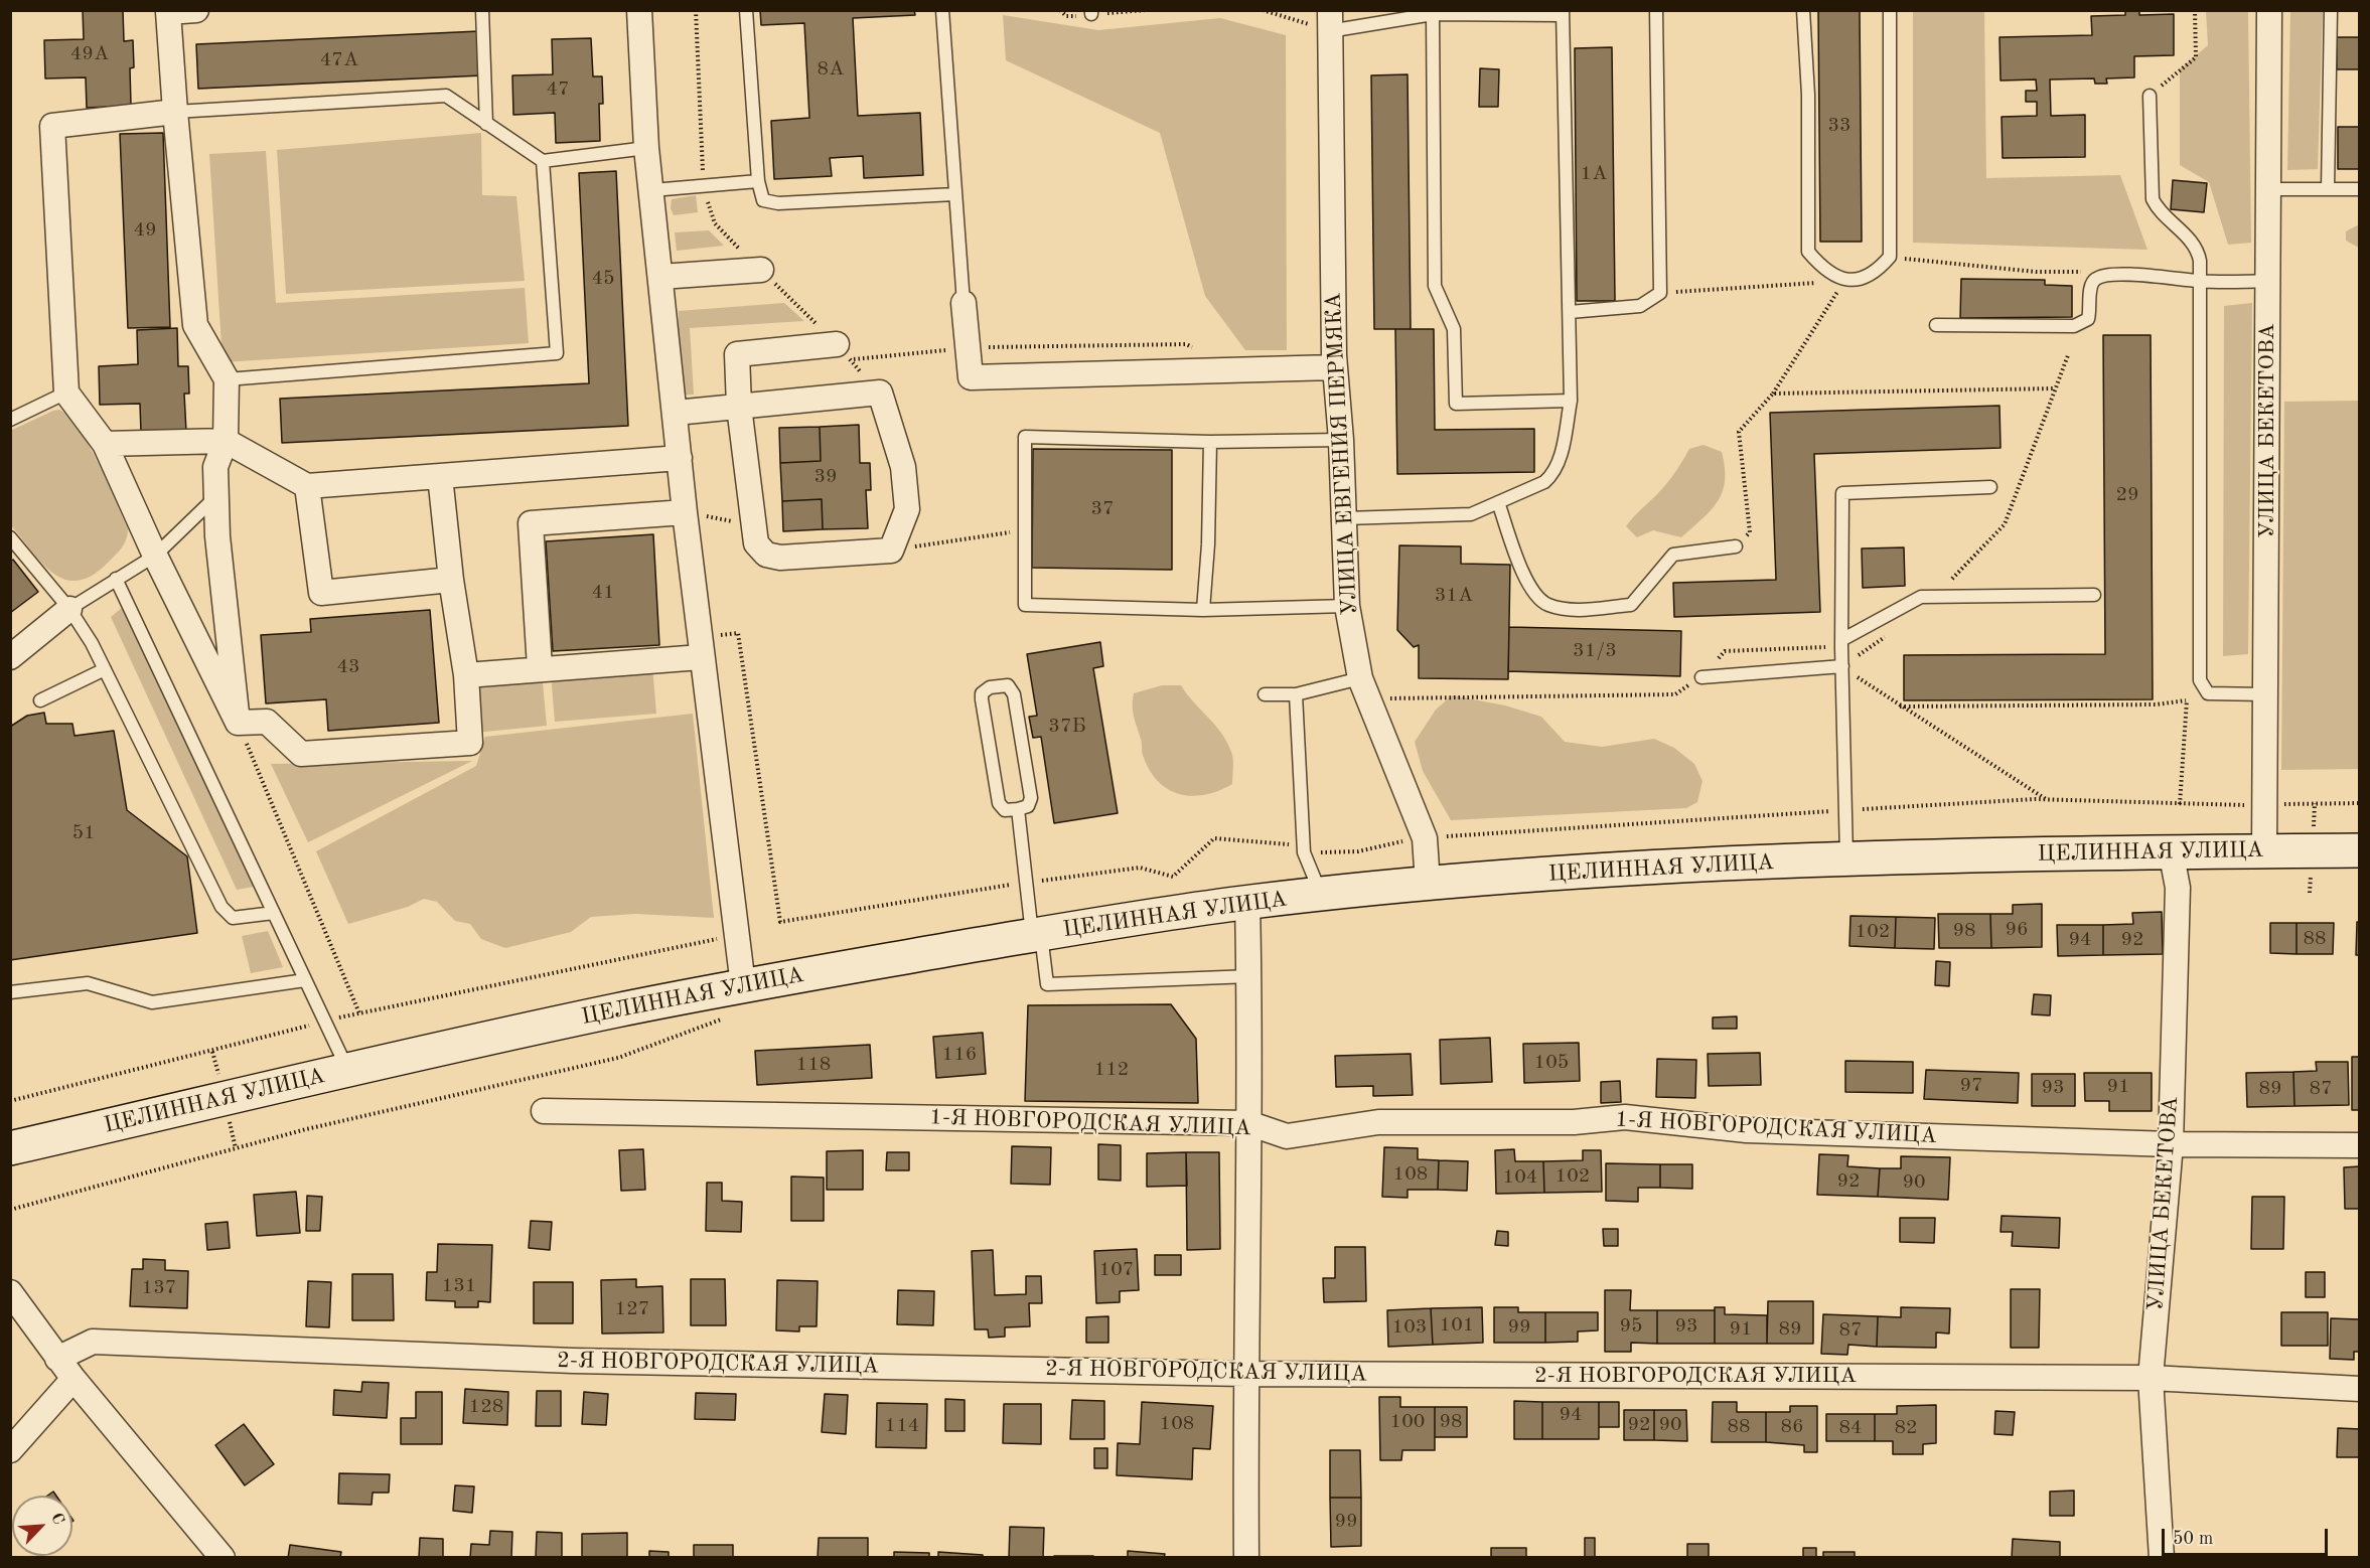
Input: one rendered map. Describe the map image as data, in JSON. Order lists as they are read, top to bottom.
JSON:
{
  "streets": {
    "main road": ["ЦЕЛИННАЯ УЛИЦА"],
    "street": [
      "УЛИЦА БЕКЕТОВА",
      "УЛИЦА ЕВГЕНИЯ ПЕРМЯКА",
      "1-Я НОВГОРОДСКАЯ УЛИЦА",
      "2-Я НОВГОРОДСКАЯ УЛИЦА"
    ]
  },
  "crossings": [
    ["УЛИЦА БЕКЕТОВА", "ЦЕЛИННАЯ УЛИЦА"],
    ["УЛИЦА БЕКЕТОВА", "1-Я НОВГОРОДСКАЯ УЛИЦА"],
    ["УЛИЦА БЕКЕТОВА", "2-Я НОВГОРОДСКАЯ УЛИЦА"],
    ["УЛИЦА ЕВГЕНИЯ ПЕРМЯКА", "ЦЕЛИННАЯ УЛИЦА"]
  ],
  "house_numbers": [
    "49А",
    "47А",
    "8А",
    "47",
    "33",
    "1А",
    "49",
    "45",
    "39",
    "29",
    "37",
    "41",
    "31А",
    "31/3",
    "43",
    "37Б",
    "51",
    "96",
    "98",
    "102",
    "88",
    "94",
    "92",
    "116",
    "105",
    "118",
    "112",
    "97",
    "91",
    "93",
    "89",
    "87",
    "108",
    "102",
    "104",
    "92",
    "90",
    "107",
    "131",
    "137",
    "127",
    "101",
    "95",
    "93",
    "103",
    "99",
    "91",
    "89",
    "87",
    "128",
    "94",
    "100",
    "98",
    "108",
    "92",
    "90",
    "114",
    "88",
    "86",
    "84",
    "82",
    "99"
  ],
  "scale_bar": "50 m",
  "north": "top right"
}
